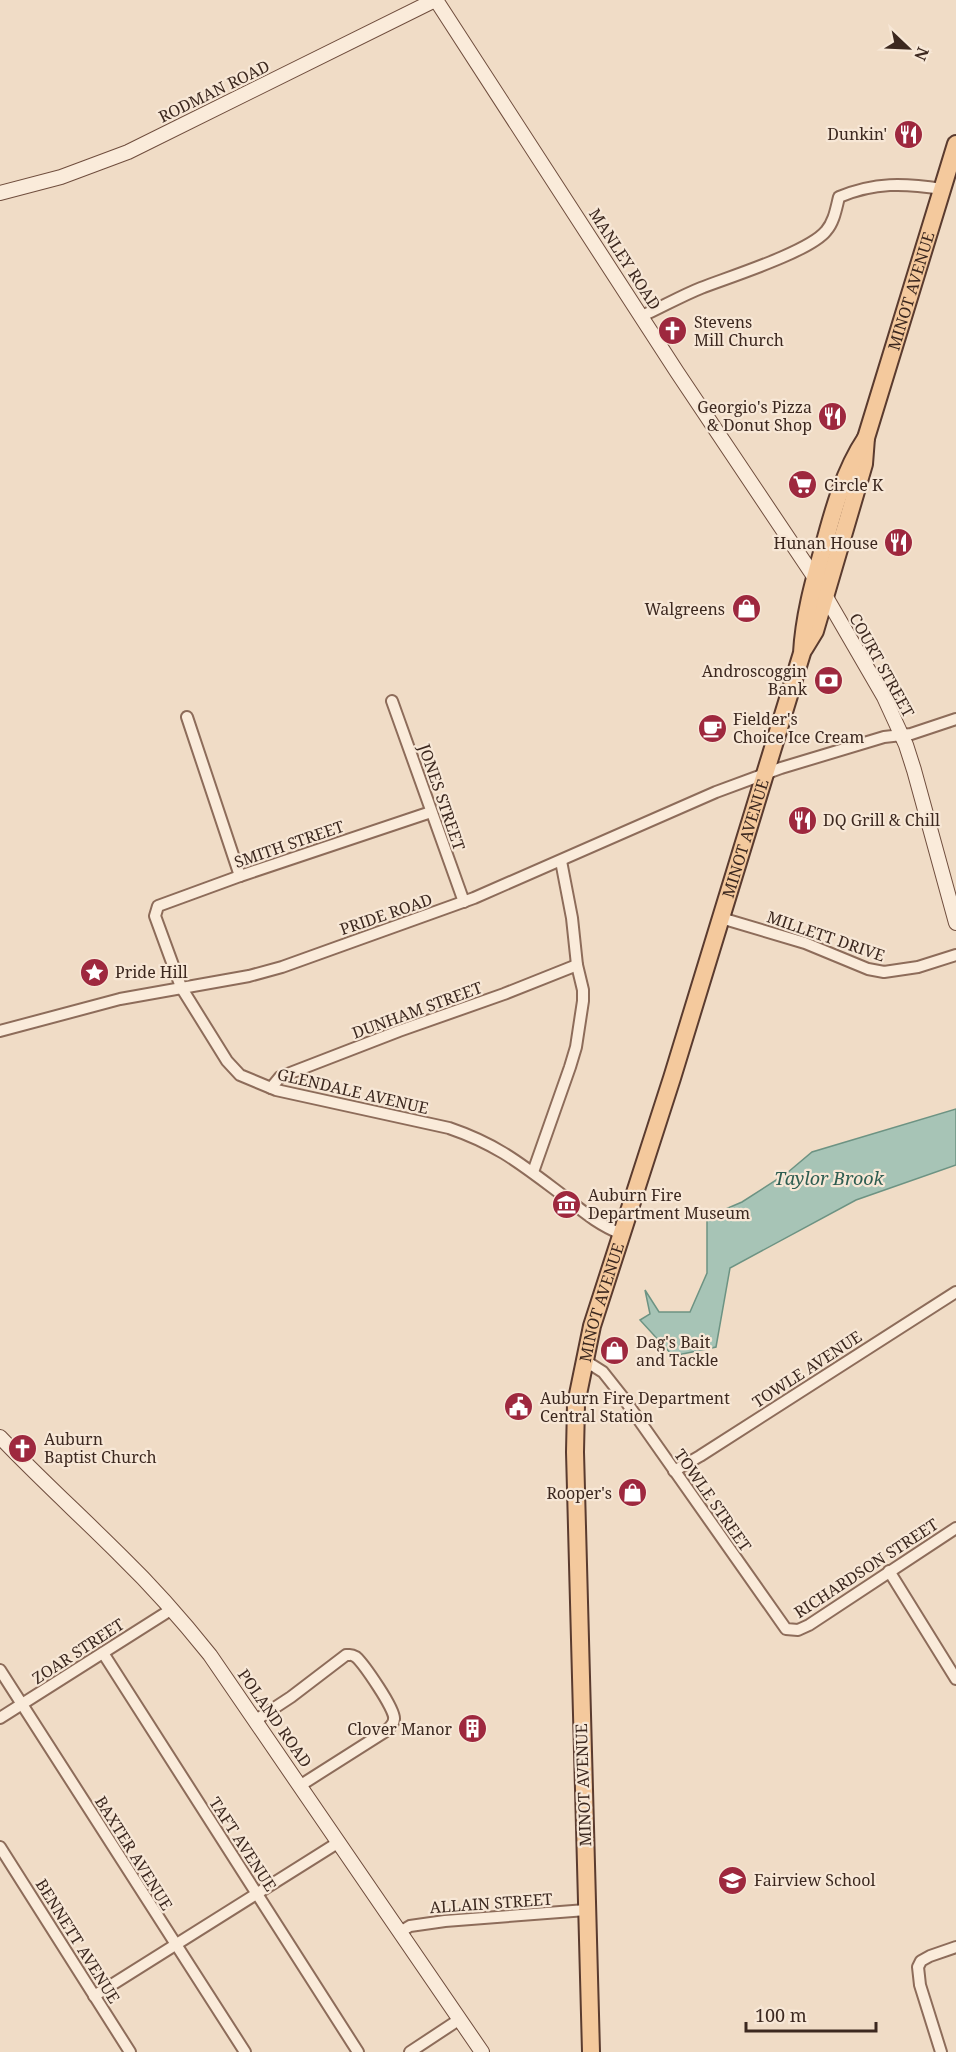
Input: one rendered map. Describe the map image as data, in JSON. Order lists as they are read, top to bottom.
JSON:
{
  "streets": {
    "main road": ["MINOT AVENUE"],
    "street": [
      "RODMAN ROAD",
      "MANLEY ROAD",
      "COURT STREET",
      "JONES STREET",
      "SMITH STREET",
      "PRIDE ROAD",
      "MILLETT DRIVE",
      "DUNHAM STREET",
      "GLENDALE AVENUE",
      "TOWLE AVENUE",
      "TOWLE STREET",
      "RICHARDSON STREET",
      "ZOAR STREET",
      "POLAND ROAD",
      "TAFT AVENUE",
      "BAXTER AVENUE",
      "ALLAIN STREET",
      "BENNETT AVENUE"
    ]
  },
  "crossings": [
    ["RODMAN ROAD", "MANLEY ROAD"],
    ["MANLEY ROAD", "MINOT AVENUE"],
    ["MANLEY ROAD", "COURT STREET"],
    ["MINOT AVENUE", "COURT STREET"],
    ["MINOT AVENUE", "PRIDE ROAD"],
    ["MINOT AVENUE", "MILLETT DRIVE"],
    ["MINOT AVENUE", "GLENDALE AVENUE"],
    ["MINOT AVENUE", "TOWLE STREET"],
    ["MINOT AVENUE", "ALLAIN STREET"],
    ["COURT STREET", "PRIDE ROAD"],
    ["JONES STREET", "SMITH STREET"],
    ["JONES STREET", "PRIDE ROAD"],
    ["SMITH STREET", "GLENDALE AVENUE"],
    ["PRIDE ROAD", "GLENDALE AVENUE"],
    ["DUNHAM STREET", "GLENDALE AVENUE"],
    ["TOWLE AVENUE", "TOWLE STREET"],
    ["TOWLE STREET", "RICHARDSON STREET"],
    ["ZOAR STREET", "POLAND ROAD"],
    ["ZOAR STREET", "TAFT AVENUE"],
    ["ZOAR STREET", "BAXTER AVENUE"],
    ["POLAND ROAD", "ALLAIN STREET"]
  ],
  "water": ["Taylor Brook"],
  "places": {
    "restaurant": [
      "Dunkin'",
      "Georgio's Pizza & Donut Shop",
      "Hunan House",
      "DQ Grill & Chill"
    ],
    "church": ["Stevens Mill Church", "Auburn Baptist Church"],
    "supermarket": ["Circle K"],
    "shop": ["Walgreens", "Dag's Bait and Tackle", "Rooper's"],
    "bank": ["Androscoggin Bank"],
    "cafe": ["Fielder's Choice Ice Cream"],
    "place": ["Pride Hill"],
    "museum": ["Auburn Fire Department Museum"],
    "public building": ["Auburn Fire Department Central Station"],
    "building": ["Clover Manor"],
    "school or university": ["Fairview School"]
  },
  "scale_bar": "100 m",
  "north": "bottom right"
}
